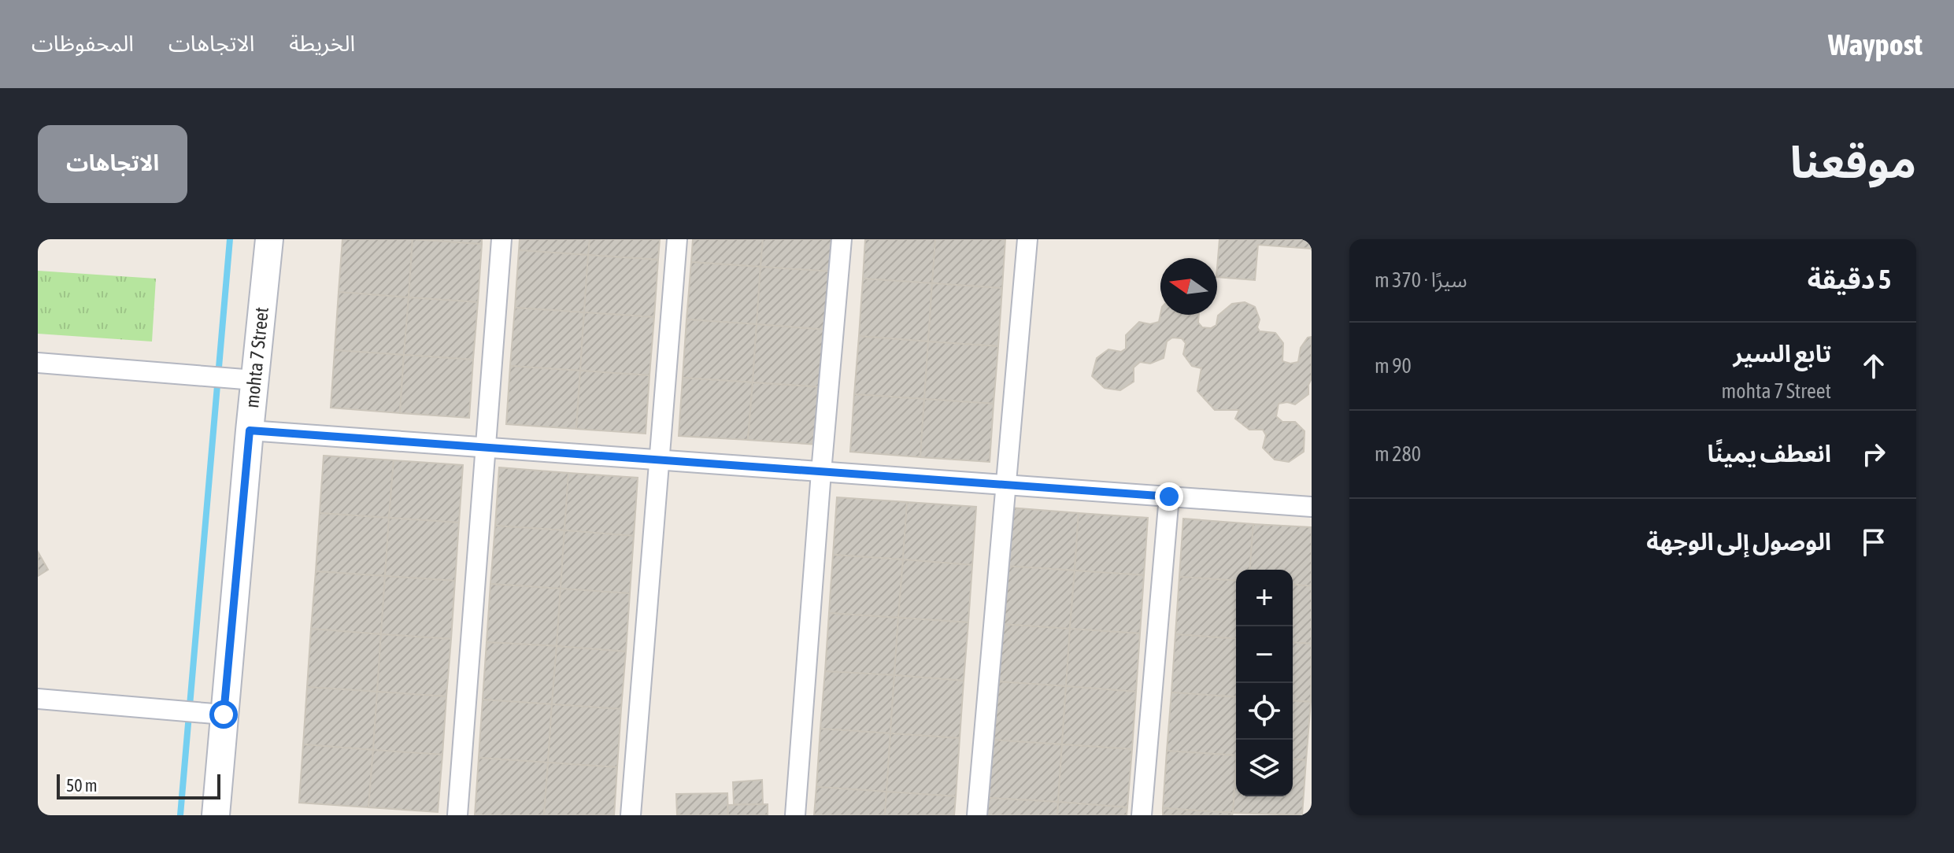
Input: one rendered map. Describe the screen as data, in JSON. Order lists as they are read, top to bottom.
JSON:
{
  "streets": {
    "street": ["mohta 7 Street"]
  },
  "scale_bar": "50 m",
  "north": "left",
  "page": {
    "header": "Waypost",
    "nav": ["الخريطة", "الاتجاهات", "المحفوظات"],
    "title": "موقعنا",
    "buttons": "الاتجاهات",
    "heading": ["5 دقيقة", "سيرًا · 370 m"],
    "list": [
      ["تابع السير", "mohta 7 Street", "90 m"],
      ["انعطف يمينًا", "280 m"],
      "الوصول إلى الوجهة"
    ],
    "map_buttons": ["+", "−"],
    "scale": "50 m"
  }
}
